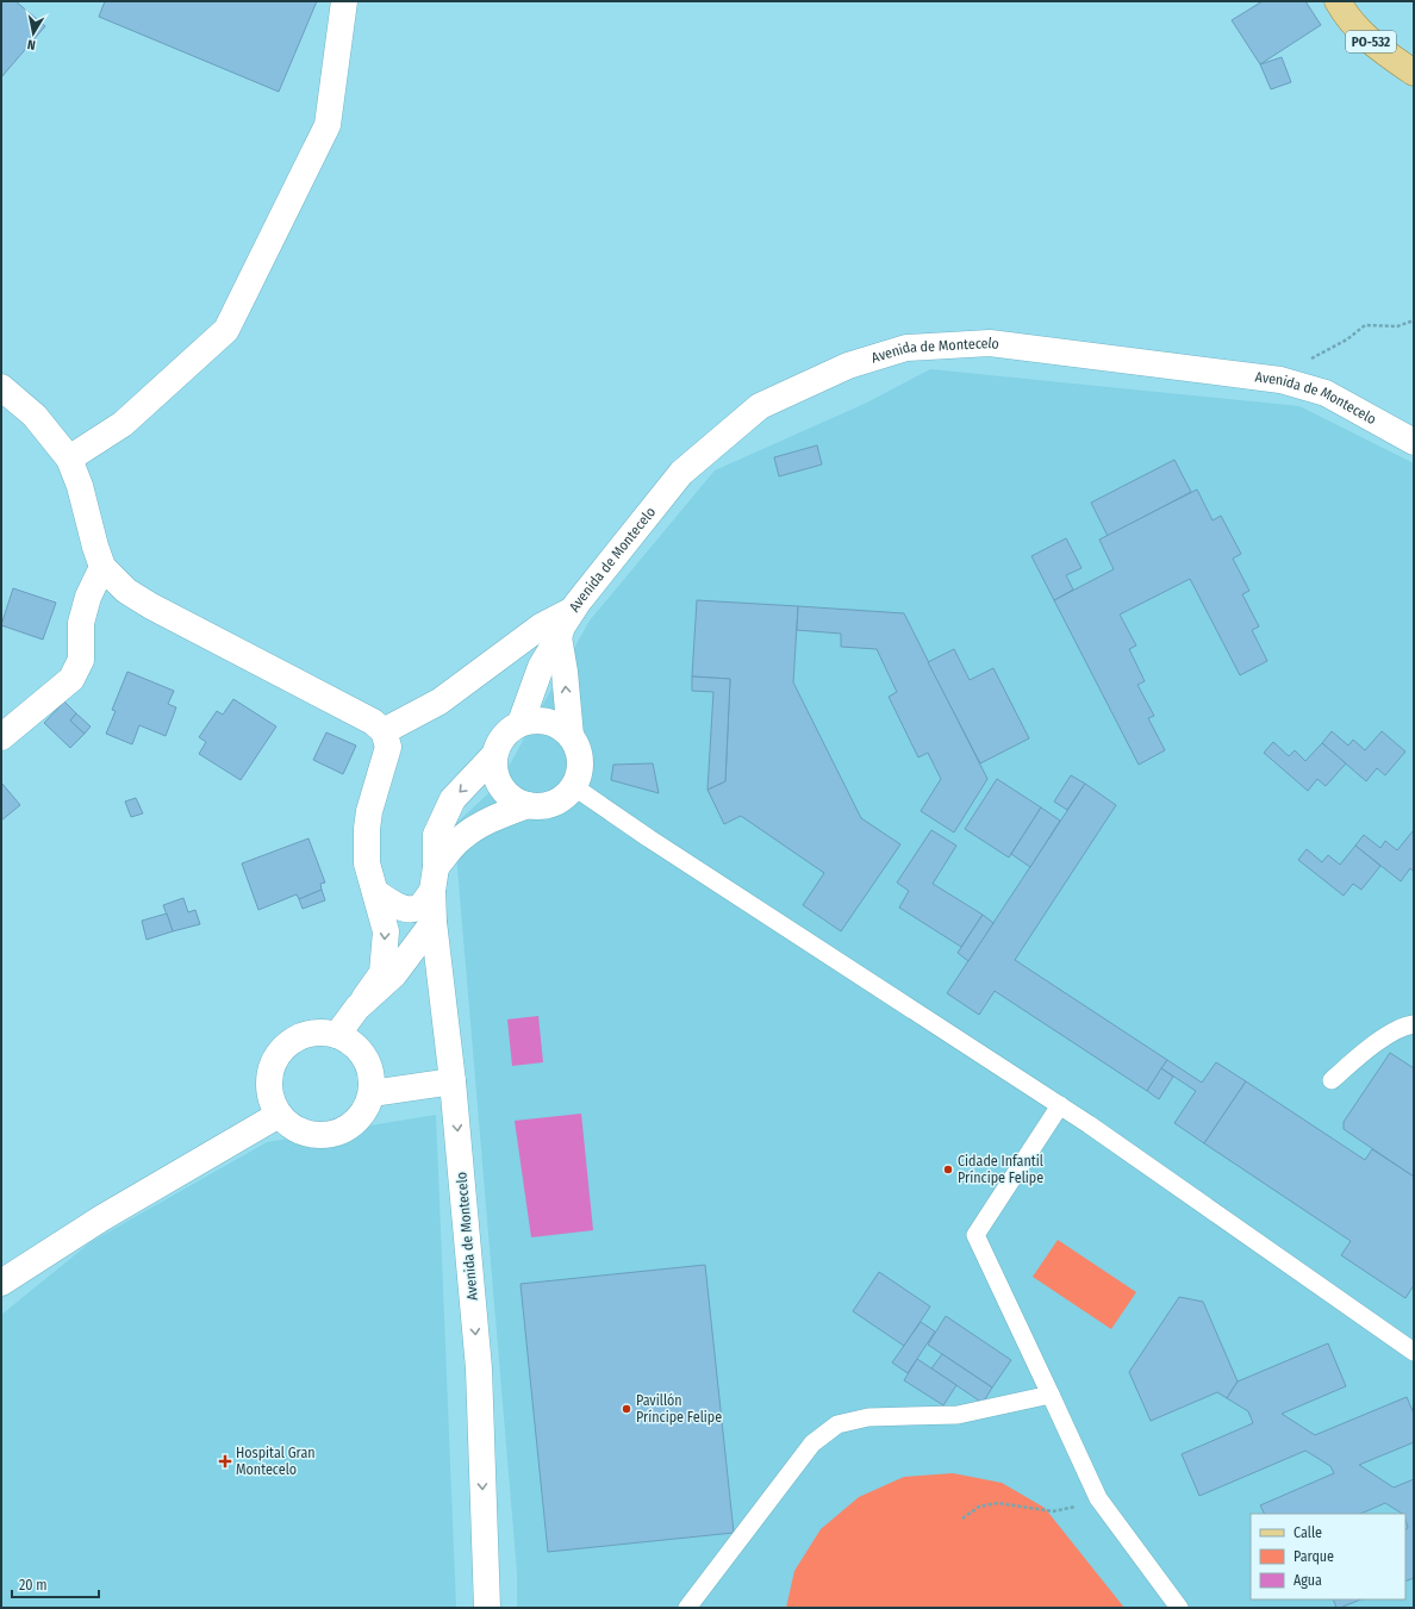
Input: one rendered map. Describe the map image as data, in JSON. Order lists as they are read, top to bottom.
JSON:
{
  "streets": {
    "main road": ["PO-532"],
    "street": ["Avenida de Montecelo"]
  },
  "places": {
    "other": ["Cidade Infantil Príncipe Felipe", "Pavillón Príncipe Felipe"],
    "health": ["Hospital Gran Montecelo"]
  },
  "legend": ["Calle", "Parque", "Agua"],
  "scale_bar": "20 m",
  "north": "bottom"
}
